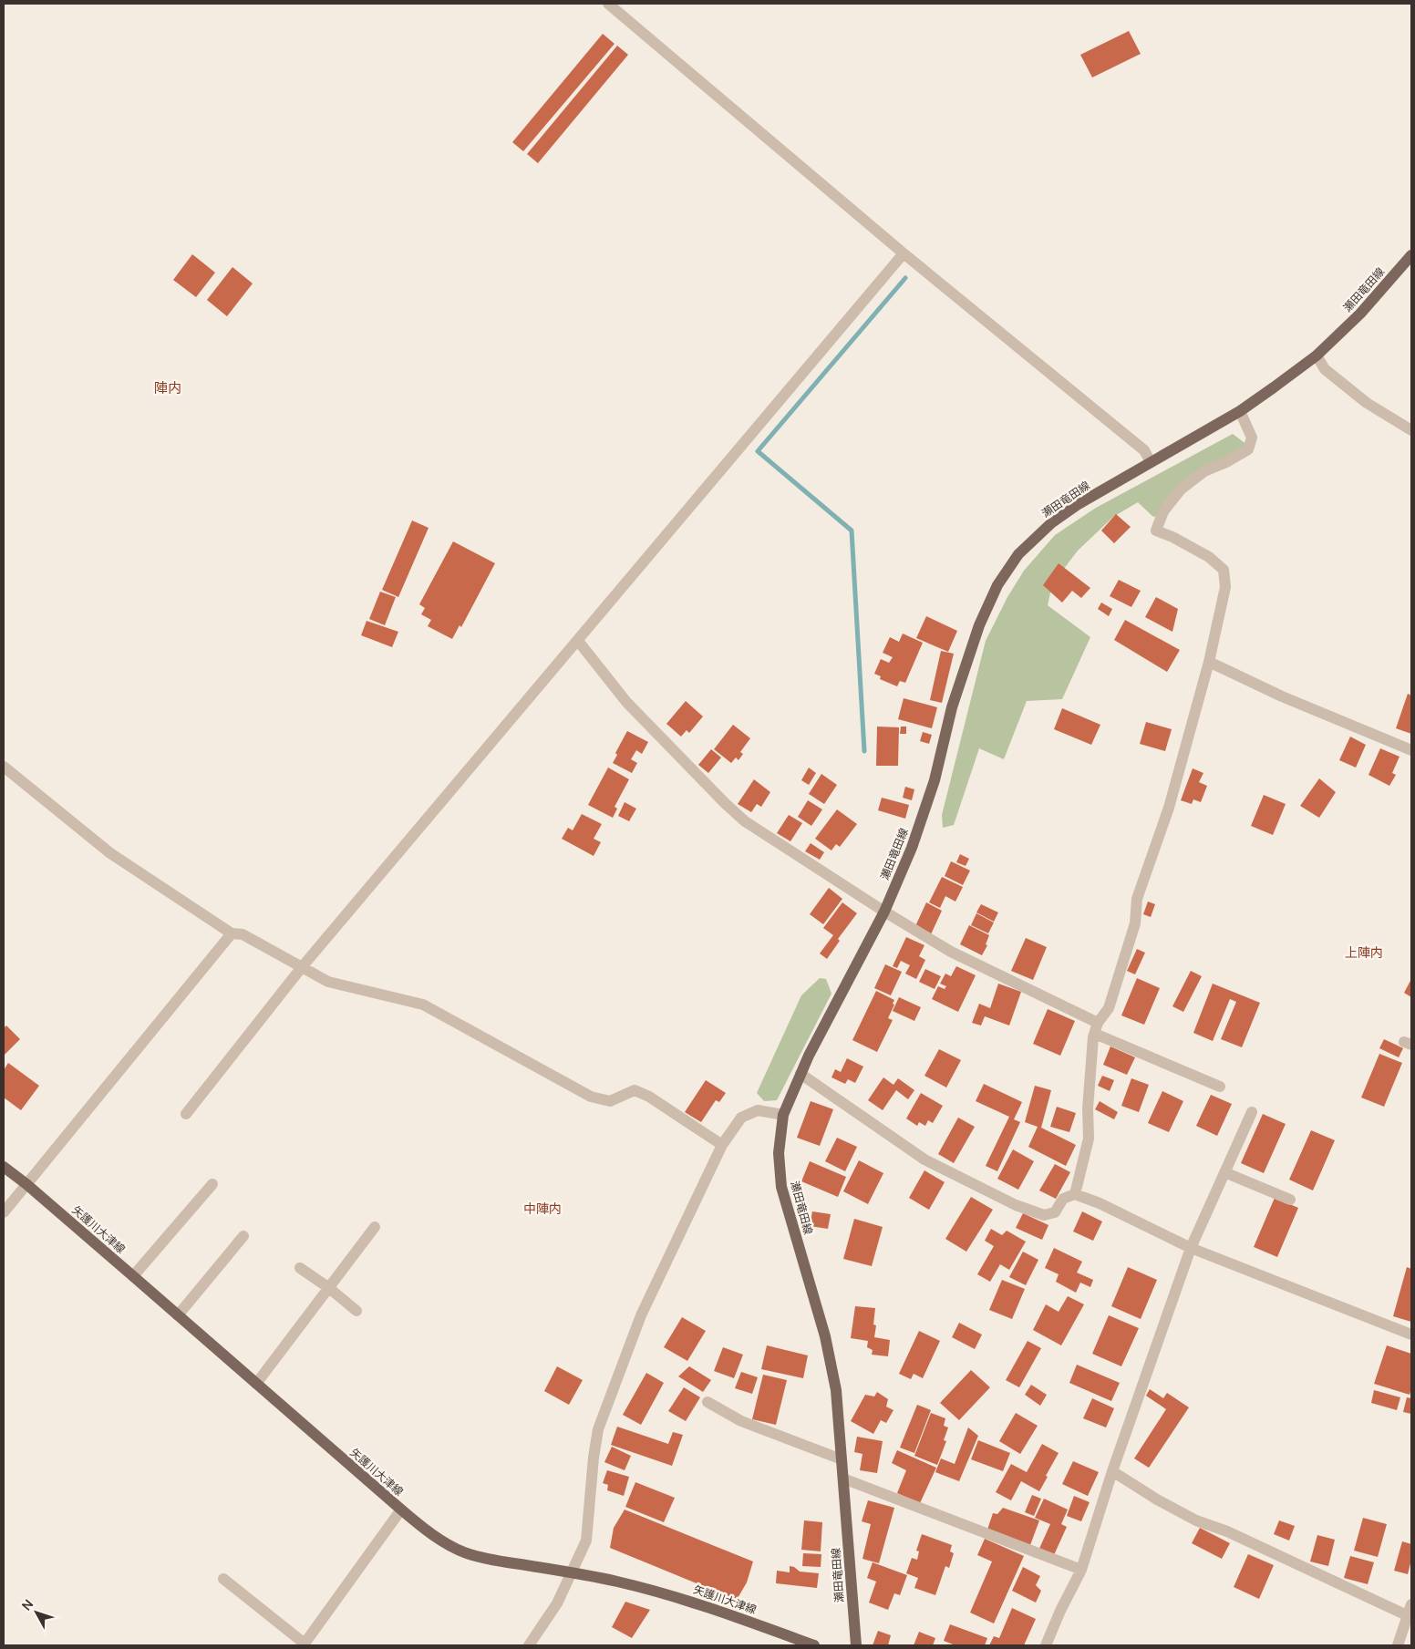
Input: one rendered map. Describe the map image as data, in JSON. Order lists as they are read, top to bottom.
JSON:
{
  "streets": {
    "main road": ["瀬田竜田線", "矢護川大津線"]
  },
  "districts": ["陣内", "上陣内", "中陣内"],
  "north": "top left"
}
